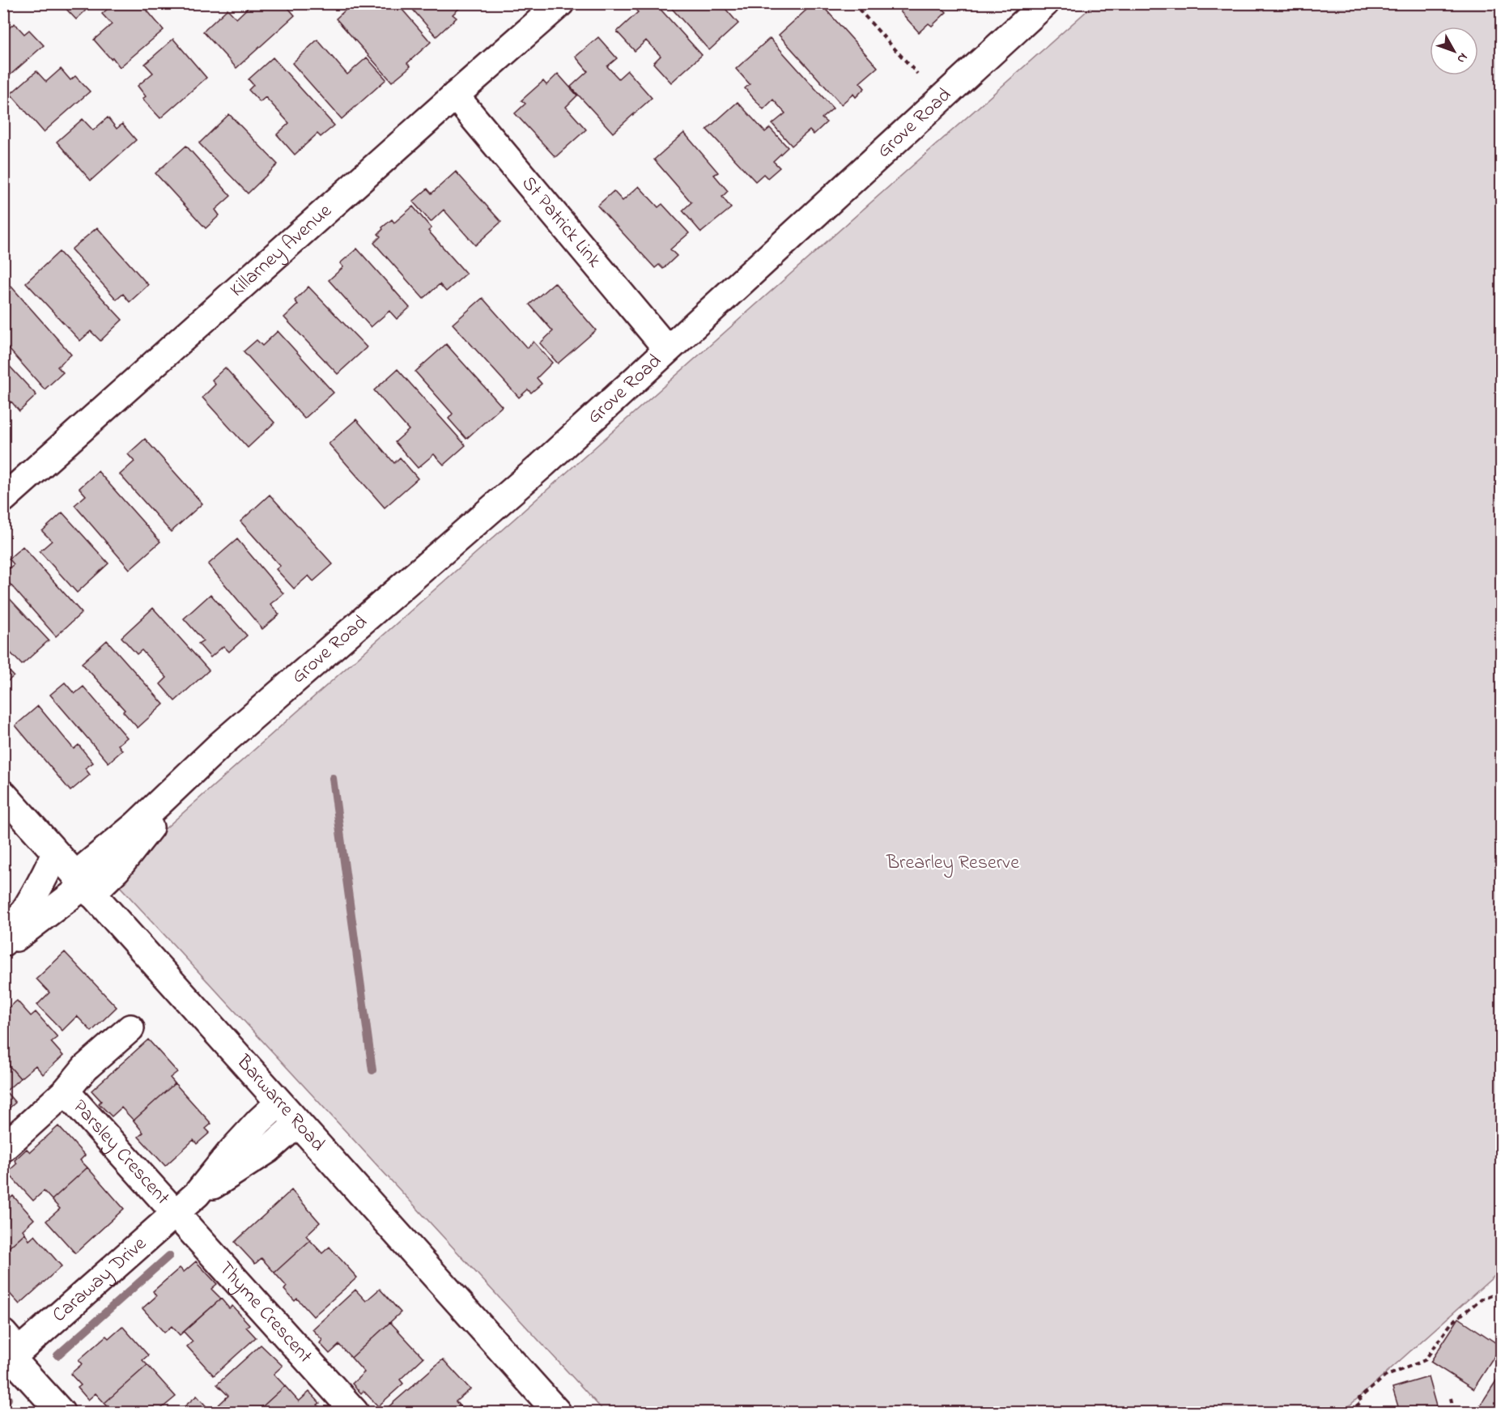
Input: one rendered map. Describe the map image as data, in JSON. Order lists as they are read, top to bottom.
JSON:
{
  "streets": {
    "street": [
      "Grove Road",
      "St Patrick Link",
      "Killarney Avenue",
      "Barwarre Road",
      "Parsley Crescent",
      "Caraway Drive",
      "Thyme Crescent"
    ]
  },
  "crossings": [
    ["Grove Road", "St Patrick Link"],
    ["Grove Road", "Barwarre Road"],
    ["St Patrick Link", "Killarney Avenue"],
    ["Barwarre Road", "Caraway Drive"],
    ["Parsley Crescent", "Caraway Drive"],
    ["Parsley Crescent", "Thyme Crescent"],
    ["Caraway Drive", "Thyme Crescent"]
  ],
  "parks": ["Brearley Reserve"],
  "north": "bottom right"
}
